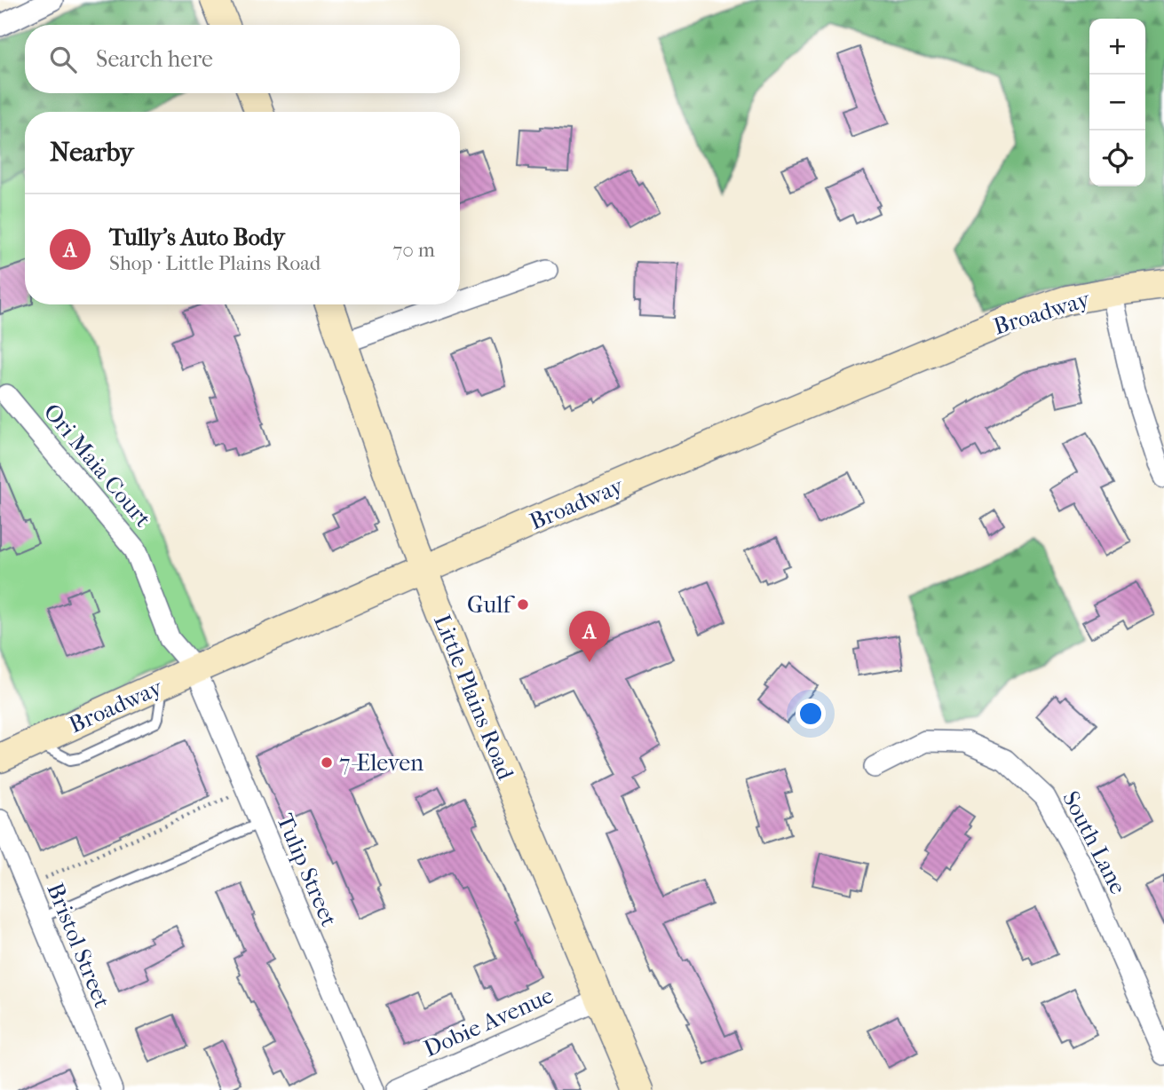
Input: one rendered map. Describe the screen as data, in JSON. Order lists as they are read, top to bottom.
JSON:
{
  "streets": {
    "main road": ["Broadway", "Little Plains Road"],
    "street": [
      "Ori Maia Court",
      "South Lane",
      "Tulip Street",
      "Bristol Street",
      "Dobie Avenue"
    ]
  },
  "crossings": [
    ["Broadway", "Ori Maia Court"],
    ["Broadway", "Little Plains Road"],
    ["Broadway", "Tulip Street"],
    ["Ori Maia Court", "Tulip Street"],
    ["Little Plains Road", "Dobie Avenue"]
  ],
  "places": ["Gulf", "7-Eleven"],
  "page": {
    "map_buttons": ["+", "−"],
    "search": "Search here",
    "heading": "Nearby",
    "list": [
      {
        "mark": "A",
        "name": "Tully's Auto Body",
        "note": "Shop · Little Plains Road",
        "value": "70 m"
      }
    ],
    "pins": "A"
  }
}
